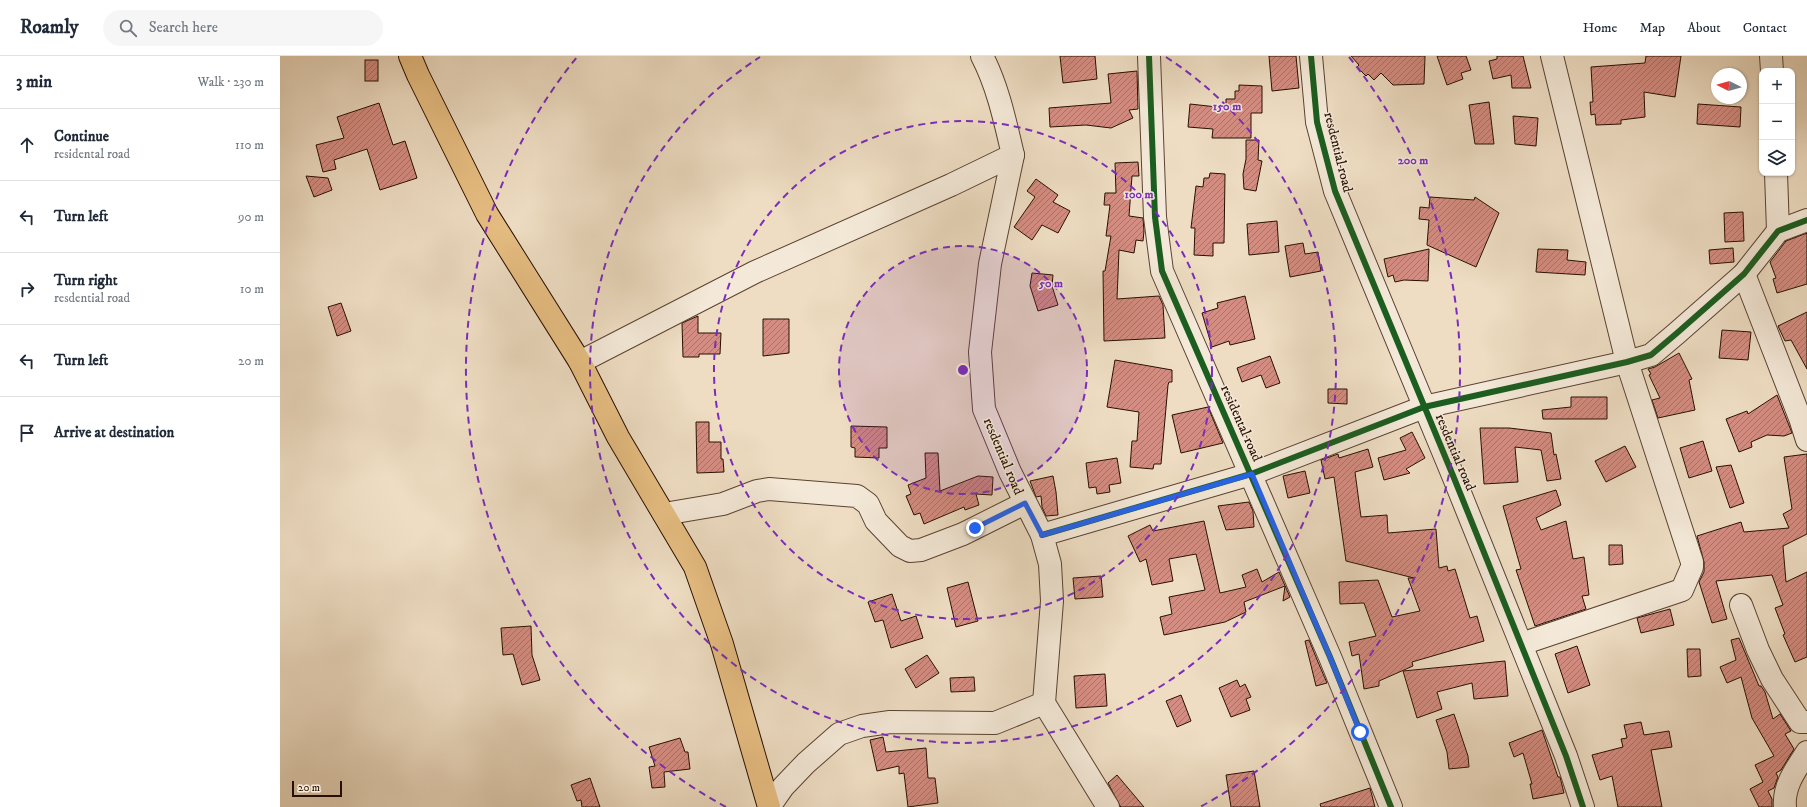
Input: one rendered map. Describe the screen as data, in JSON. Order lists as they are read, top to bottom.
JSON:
{
  "streets": {
    "street": ["resdential road", "residental road"]
  },
  "scale_bar": "20 m",
  "north": "left",
  "page": {
    "header": "Roamly",
    "search": "Search here",
    "nav": [
      "Home",
      "Map",
      "About",
      "Contact"
    ],
    "heading": ["3 min", "Walk · 230 m"],
    "map_buttons": ["+", "−"],
    "list": [
      ["Continue", "residental road", "110 m"],
      ["Turn left", "90 m"],
      ["Turn right", "resdential road", "10 m"],
      ["Turn left", "20 m"],
      "Arrive at destination"
    ],
    "scale": "20 m"
  },
  "rings": [
    "150 m",
    "200 m",
    "100 m",
    "50 m"
  ]
}
